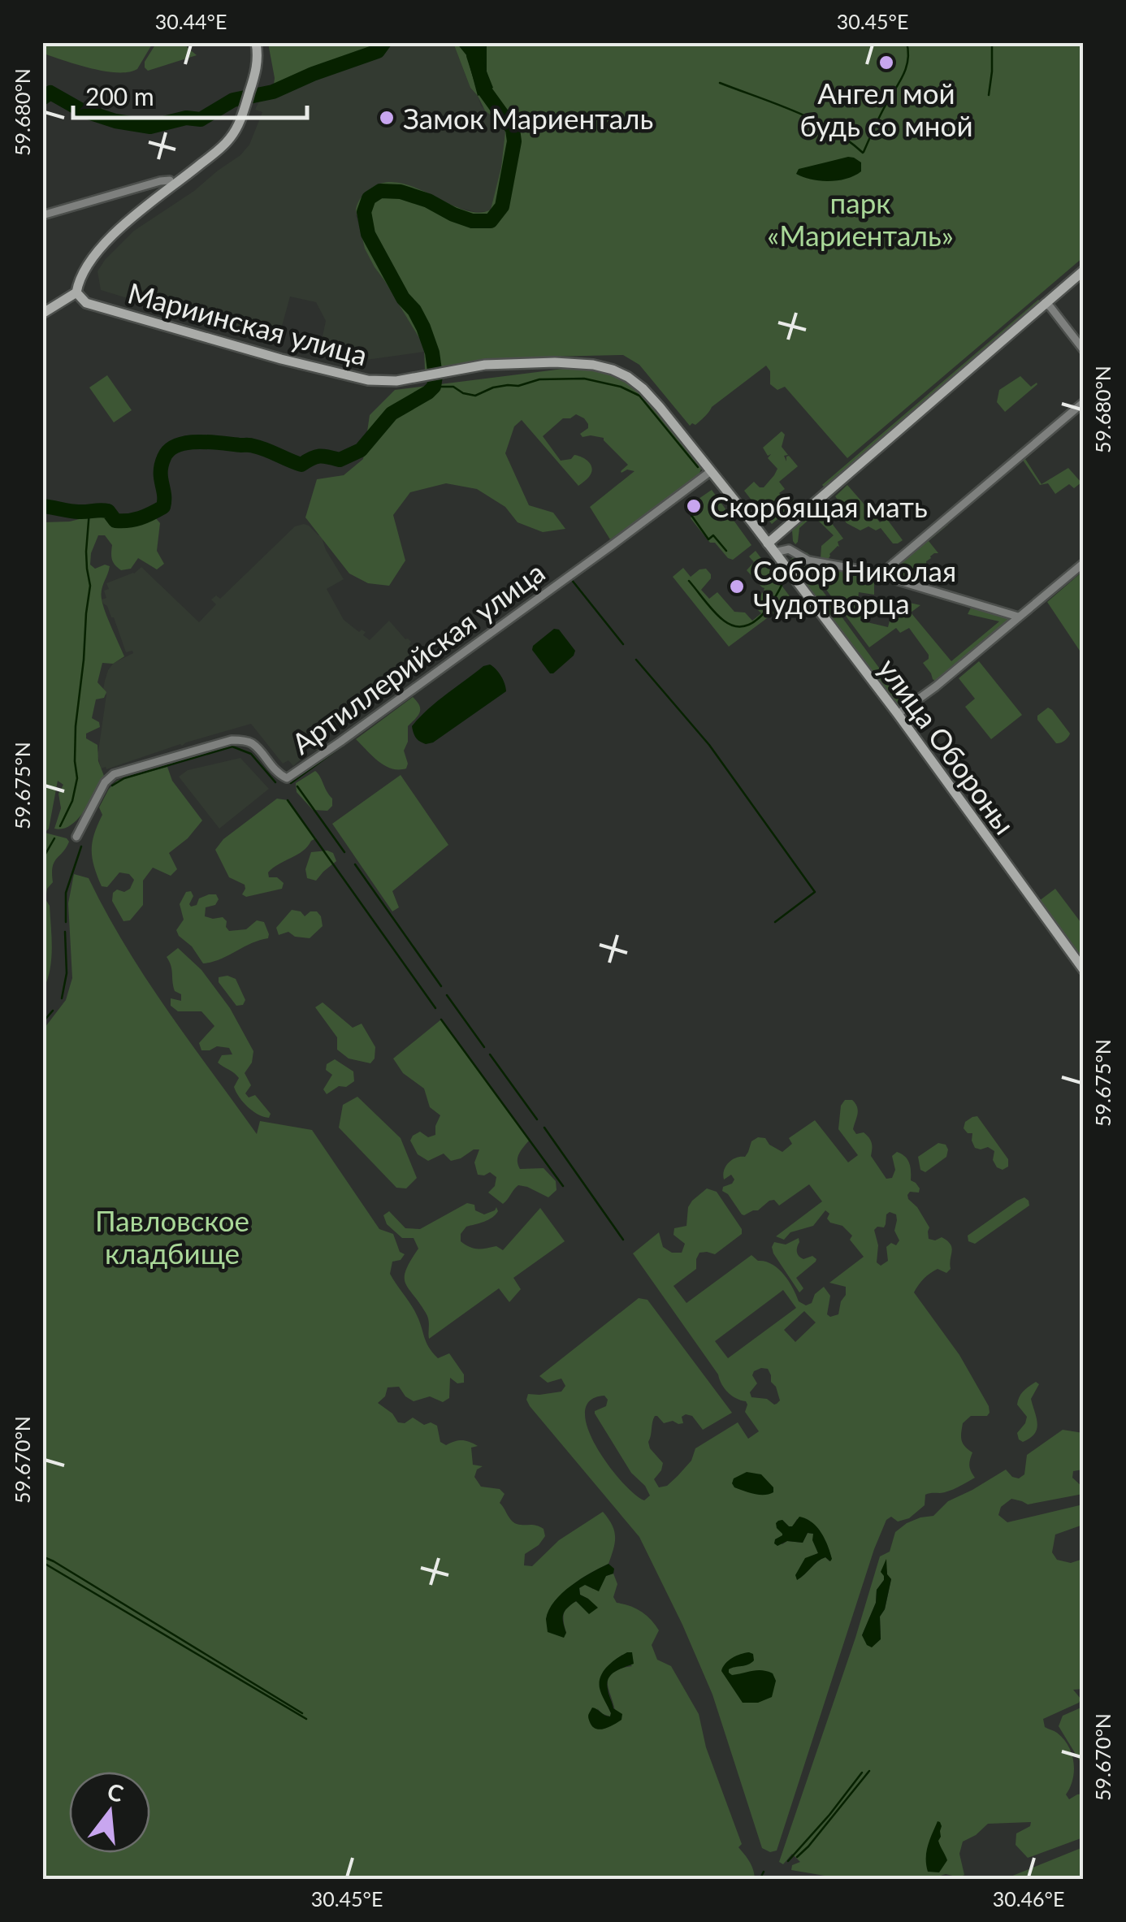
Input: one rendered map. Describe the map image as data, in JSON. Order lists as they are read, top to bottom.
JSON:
{
  "streets": {
    "street": ["Мариинская улица", "Артиллерийская улица", "улица Обороны"]
  },
  "crossings": [
    ["Мариинская улица", "улица Обороны"],
    ["Артиллерийская улица", "улица Обороны"]
  ],
  "parks": ["парк «Мариенталь»", "Павловское кладбище"],
  "places": [
    "Ангел мой будь со мной",
    "Замок Мариенталь",
    "Скорбящая мать",
    "Собор Николая Чудотворца"
  ],
  "scale_bar": "200 m",
  "north": "top",
  "coordinates": [
    "30.44°E",
    "30.45°E",
    "59.680°N",
    "59.675°N",
    "59.670°N",
    "30.46°E"
  ]
}
